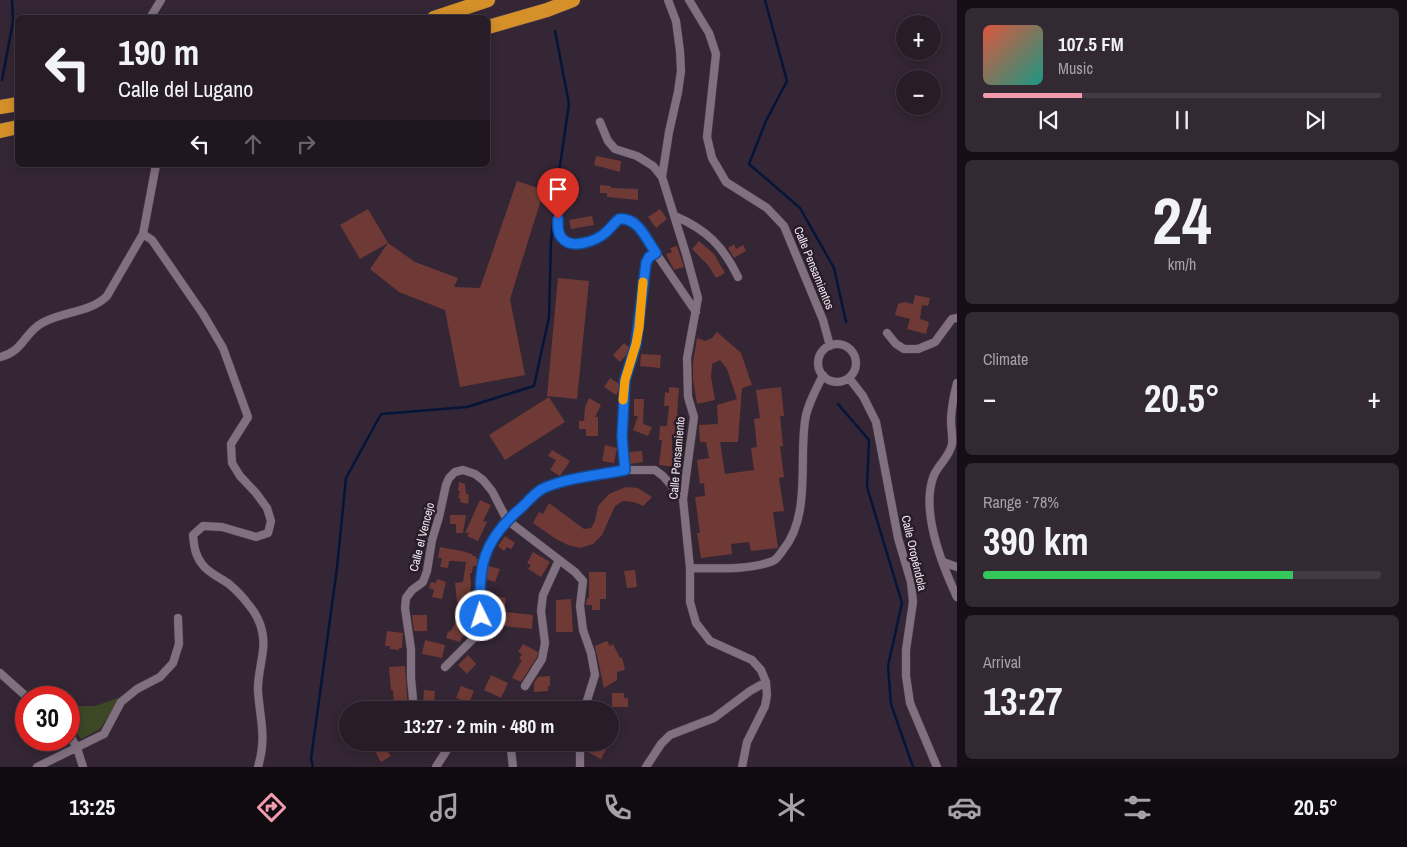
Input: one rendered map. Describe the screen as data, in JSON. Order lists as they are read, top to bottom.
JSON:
{
  "streets": {
    "street": [
      "Calle Pensamientos",
      "Calle Pensamiento",
      "Calle el Vencejo",
      "Calle Oropéndola"
    ]
  },
  "crossings": [
    ["Calle Pensamientos", "Calle Oropéndola"]
  ],
  "page": {
    "map_buttons": ["+", "−"],
    "turn": ["190 m", "Calle del Lugano"],
    "song": ["107.5 FM", "Music"],
    "tile": [
      ["24", "km/h"],
      "Climate",
      ["Range · 78%", "390 km"],
      ["Arrival", "13:27"]
    ],
    "heat": ["−", "20.5°", "+"],
    "limit": "30",
    "trip": "13:27 · 2 min · 480 m",
    "tabs": ["13:25", "20.5°"]
  }
}
